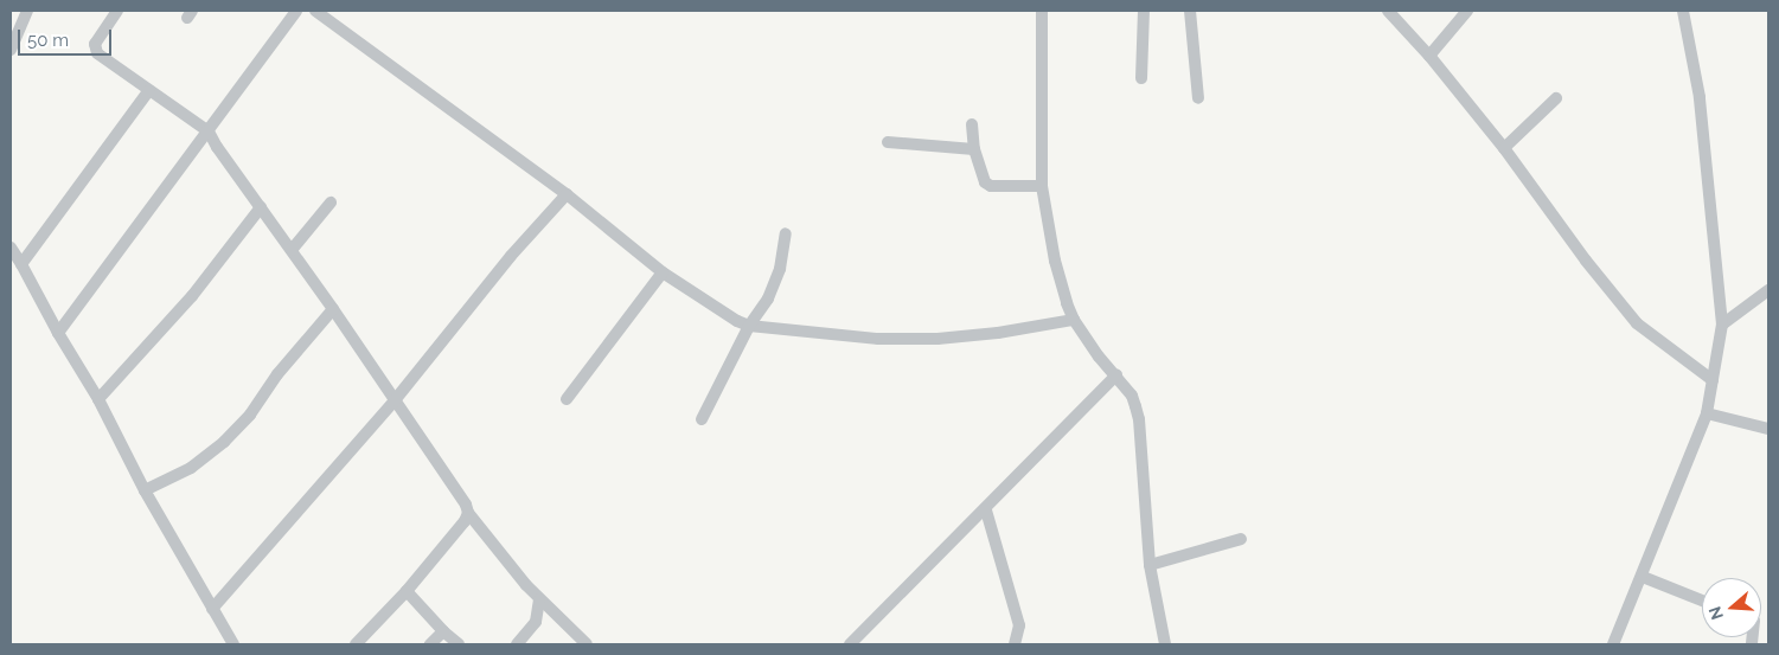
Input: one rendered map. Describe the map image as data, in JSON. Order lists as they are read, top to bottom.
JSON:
{
  "scale_bar": "50 m",
  "north": "left"
}
